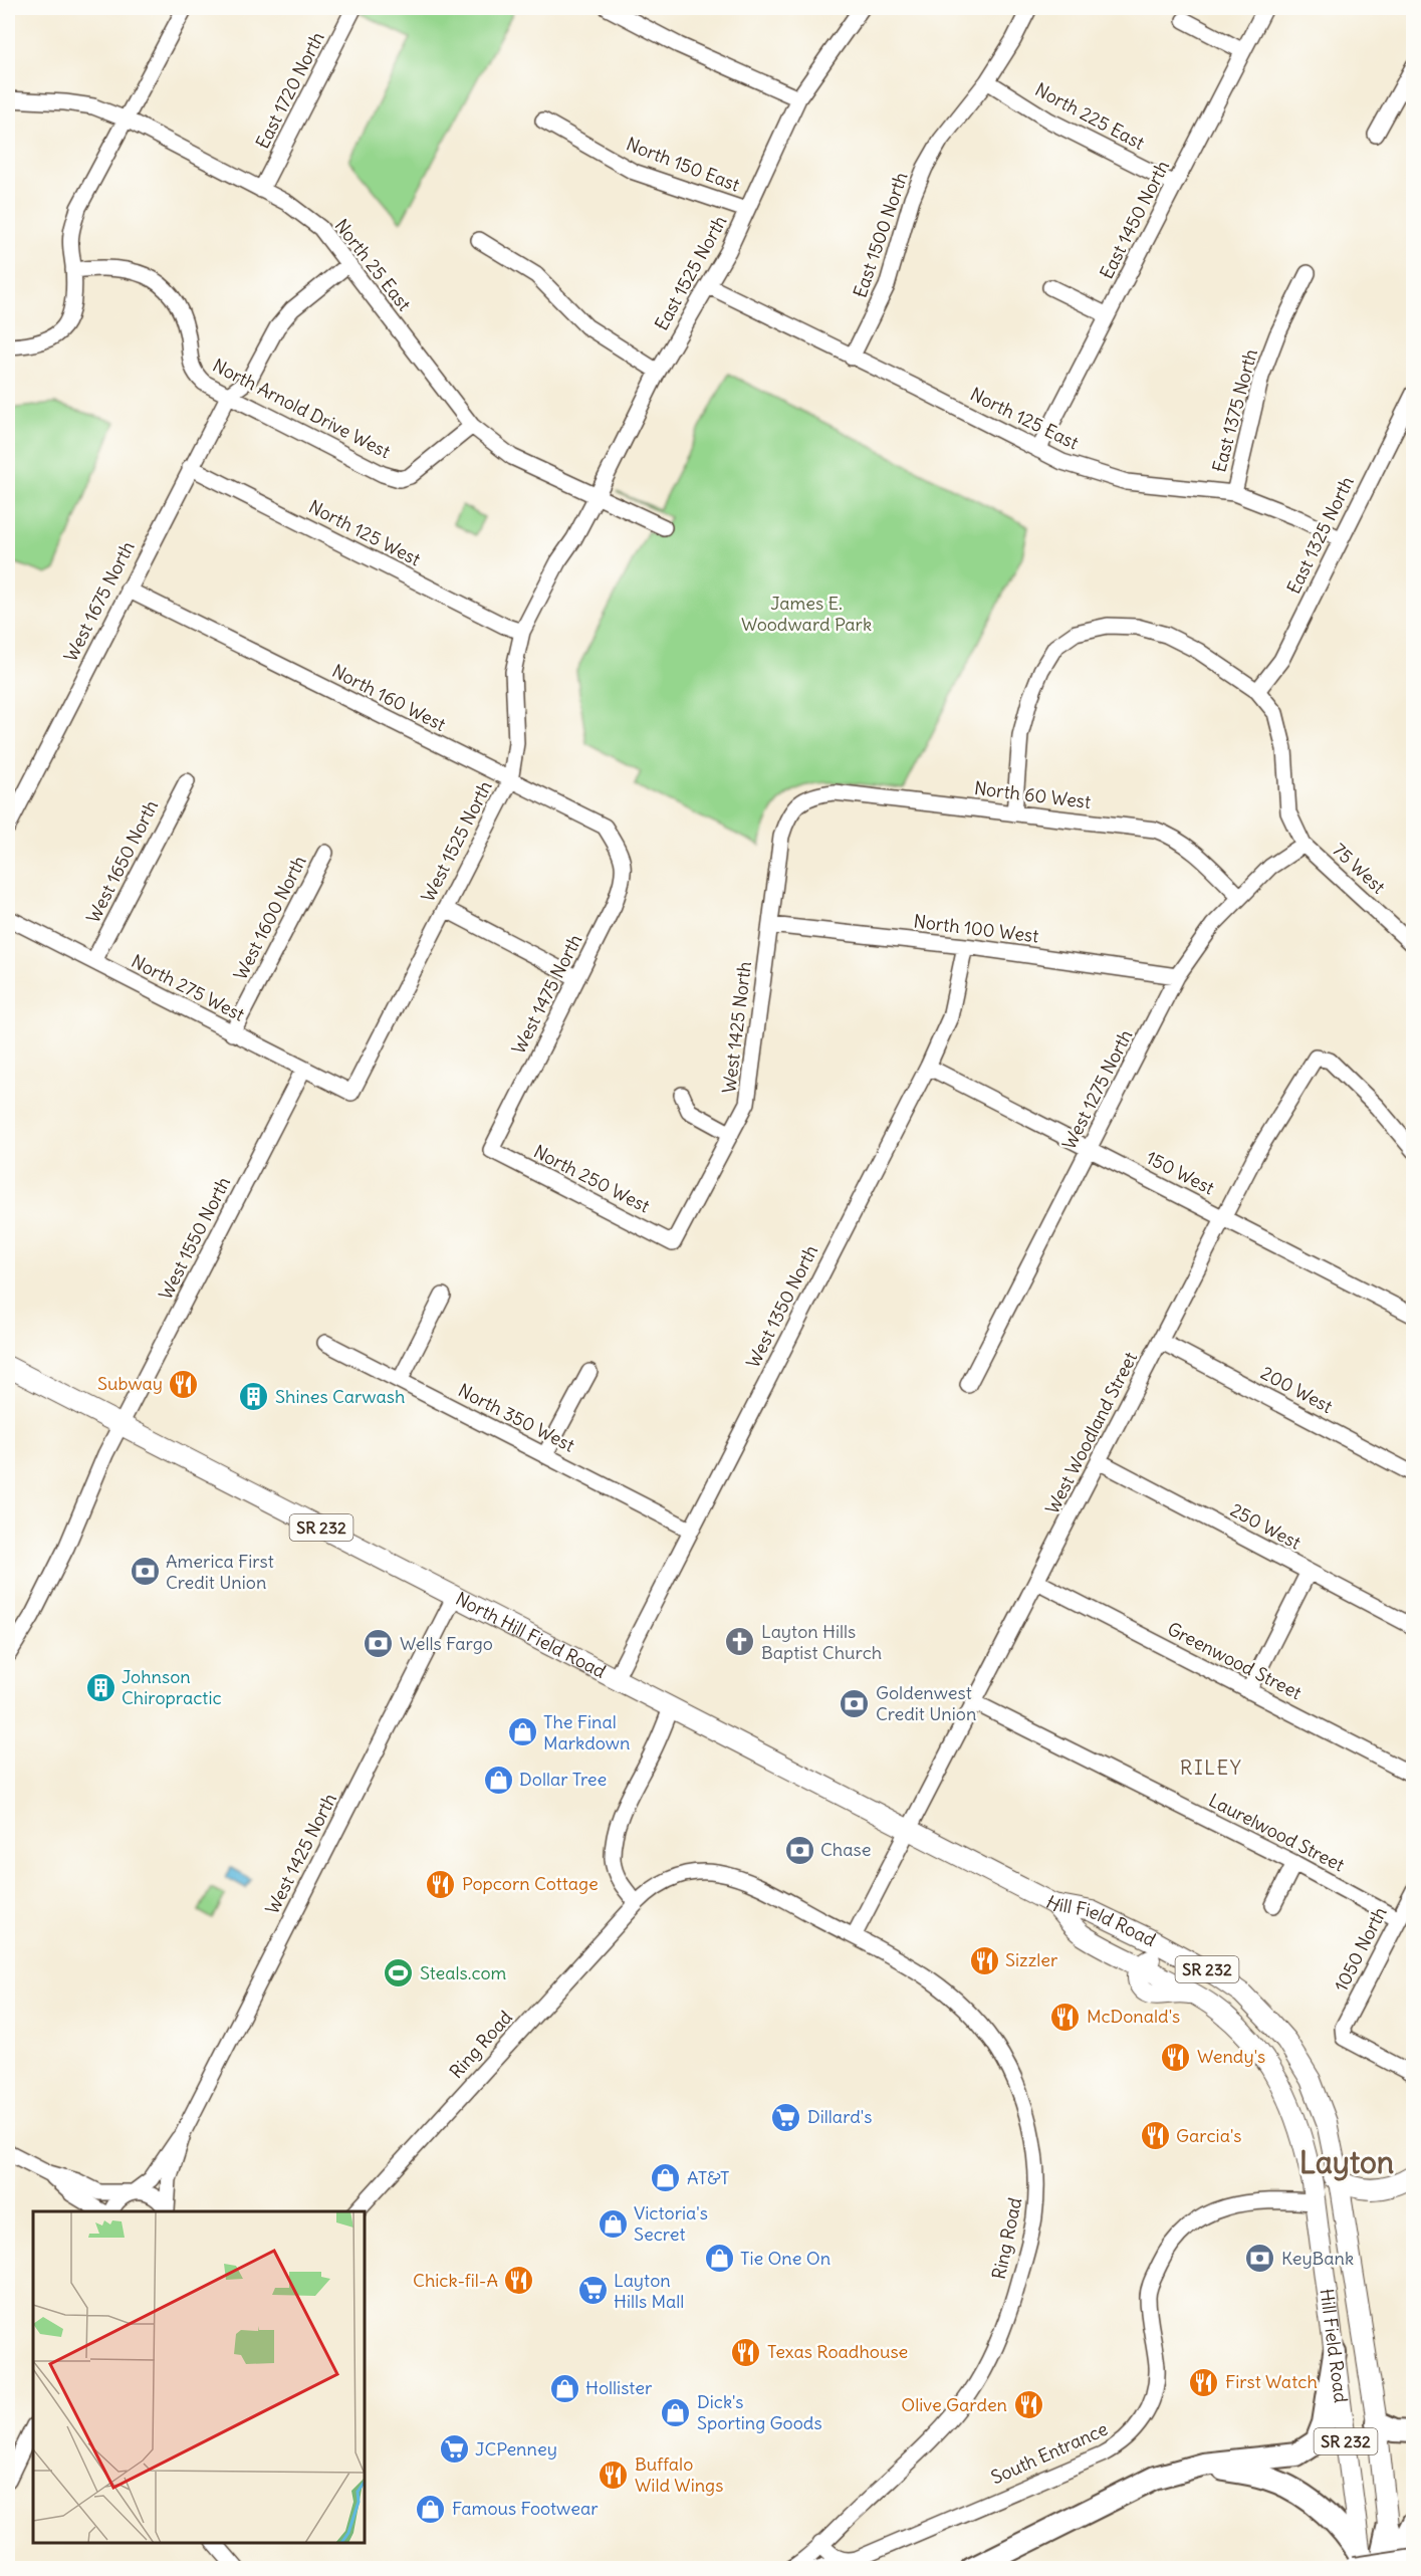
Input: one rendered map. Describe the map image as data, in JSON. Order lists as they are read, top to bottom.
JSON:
{
  "streets": {
    "main road": ["SR 232", "North Hill Field Road", "Hill Field Road"],
    "street": [
      "East 1720 North",
      "North 225 East",
      "North 150 East",
      "East 1450 North",
      "East 1500 North",
      "North 25 East",
      "East 1525 North",
      "North Arnold Drive West",
      "East 1375 North",
      "North 125 East",
      "North 125 West",
      "East 1325 North",
      "West 1675 North",
      "North 160 West",
      "North 60 West",
      "West 1525 North",
      "West 1650 North",
      "75 West",
      "West 1600 North",
      "North 100 West",
      "North 275 West",
      "West 1475 North",
      "West 1425 North",
      "West 1275 North",
      "150 West",
      "North 250 West",
      "West 1550 North",
      "West 1350 North",
      "200 West",
      "North 350 West",
      "West Woodland Street",
      "250 West",
      "Greenwood Street",
      "Laurelwood Street",
      "1050 North",
      "Ring Road",
      "South Entrance"
    ]
  },
  "crossings": [
    ["East 1720 North", "North 25 East"],
    ["North 225 East", "East 1450 North"],
    ["North 225 East", "East 1500 North"],
    ["North 150 East", "East 1525 North"],
    ["East 1450 North", "North 125 East"],
    ["East 1500 North", "North 125 East"],
    ["North 25 East", "East 1525 North"],
    ["North 25 East", "North Arnold Drive West"],
    ["East 1525 North", "North 125 East"],
    ["East 1525 North", "West 1525 North"],
    ["North Arnold Drive West", "West 1675 North"],
    ["East 1375 North", "North 125 East"],
    ["North 125 East", "East 1325 North"],
    ["North 125 West", "West 1675 North"],
    ["North 125 West", "West 1525 North"],
    ["West 1675 North", "North 160 West"],
    ["North 160 West", "West 1525 North"],
    ["North 160 West", "West 1475 North"],
    ["North 60 West", "West 1425 North"],
    ["North 60 West", "West 1275 North"],
    ["West 1525 North", "North 275 West"],
    ["West 1650 North", "North 275 West"],
    ["75 West", "West 1275 North"],
    ["West 1600 North", "North 275 West"],
    ["North 100 West", "West 1425 North"],
    ["North 100 West", "West 1275 North"],
    ["North 100 West", "West 1350 North"],
    ["North 275 West", "West 1550 North"],
    ["West 1475 North", "North 250 West"],
    ["West 1425 North", "North 250 West"],
    ["West 1425 North", "North Hill Field Road"],
    ["West 1275 North", "150 West"],
    ["150 West", "West 1350 North"],
    ["150 West", "West Woodland Street"],
    ["West 1550 North", "North Hill Field Road"],
    ["West 1350 North", "North 350 West"],
    ["West 1350 North", "North Hill Field Road"],
    ["200 West", "West Woodland Street"],
    ["West Woodland Street", "250 West"],
    ["West Woodland Street", "North Hill Field Road"],
    ["West Woodland Street", "Greenwood Street"],
    ["West Woodland Street", "Laurelwood Street"],
    ["West Woodland Street", "Ring Road"],
    ["North Hill Field Road", "Hill Field Road"],
    ["Laurelwood Street", "1050 North"],
    ["Hill Field Road", "South Entrance"]
  ],
  "districts": ["RILEY", "Layton"],
  "parks": ["James E. Woodward Park"],
  "places": {
    "restaurant": [
      "Subway",
      "Popcorn Cottage",
      "Sizzler",
      "McDonald's",
      "Wendy's",
      "Garcia's",
      "Chick-fil-A",
      "Texas Roadhouse",
      "First Watch",
      "Olive Garden",
      "Buffalo Wild Wings"
    ],
    "building": ["Shines Carwash", "Johnson Chiropractic"],
    "bank": [
      "America First Credit Union",
      "Wells Fargo",
      "Goldenwest Credit Union",
      "Chase",
      "KeyBank"
    ],
    "church": ["Layton Hills Baptist Church"],
    "shop": [
      "The Final Markdown",
      "Dollar Tree",
      "AT&T",
      "Victoria's Secret",
      "Tie One On",
      "Hollister",
      "Dick's Sporting Goods",
      "Famous Footwear"
    ],
    "sports": ["Steals.com"],
    "supermarket": ["Dillard's", "Layton Hills Mall", "JCPenney"]
  }
}
